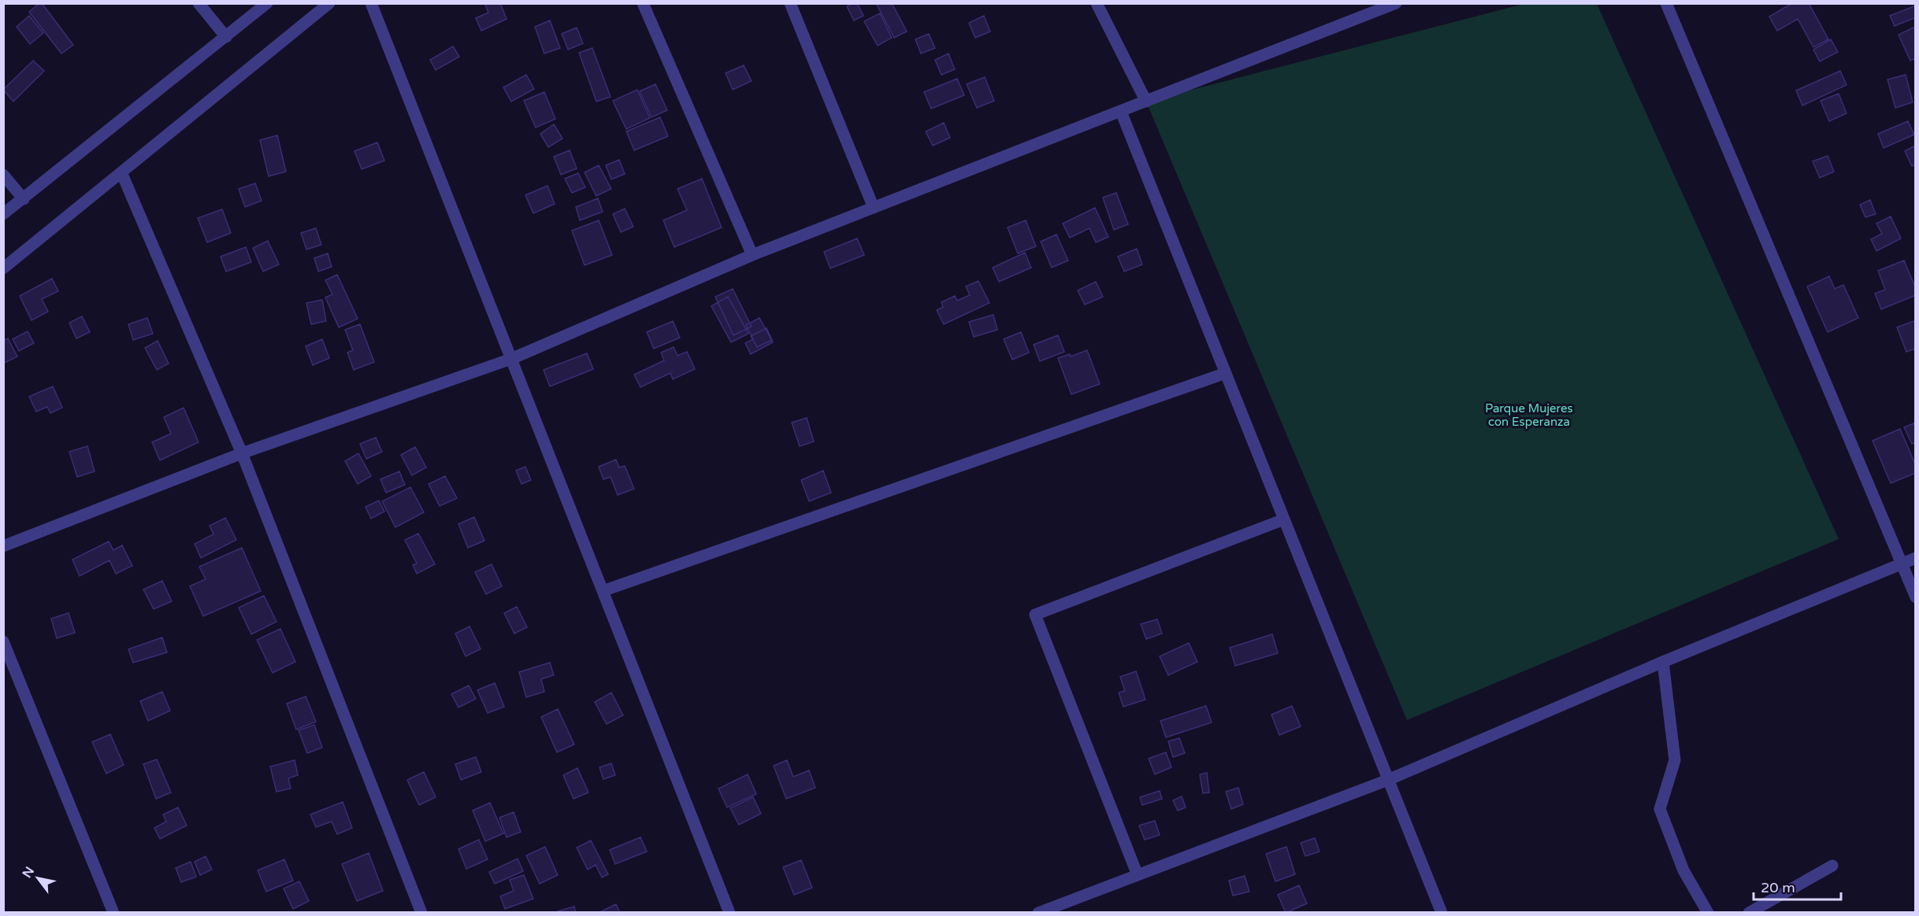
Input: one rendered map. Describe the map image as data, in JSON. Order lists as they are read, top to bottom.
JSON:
{
  "parks": ["Parque Mujeres con Esperanza"],
  "scale_bar": "20 m",
  "north": "top left"
}
